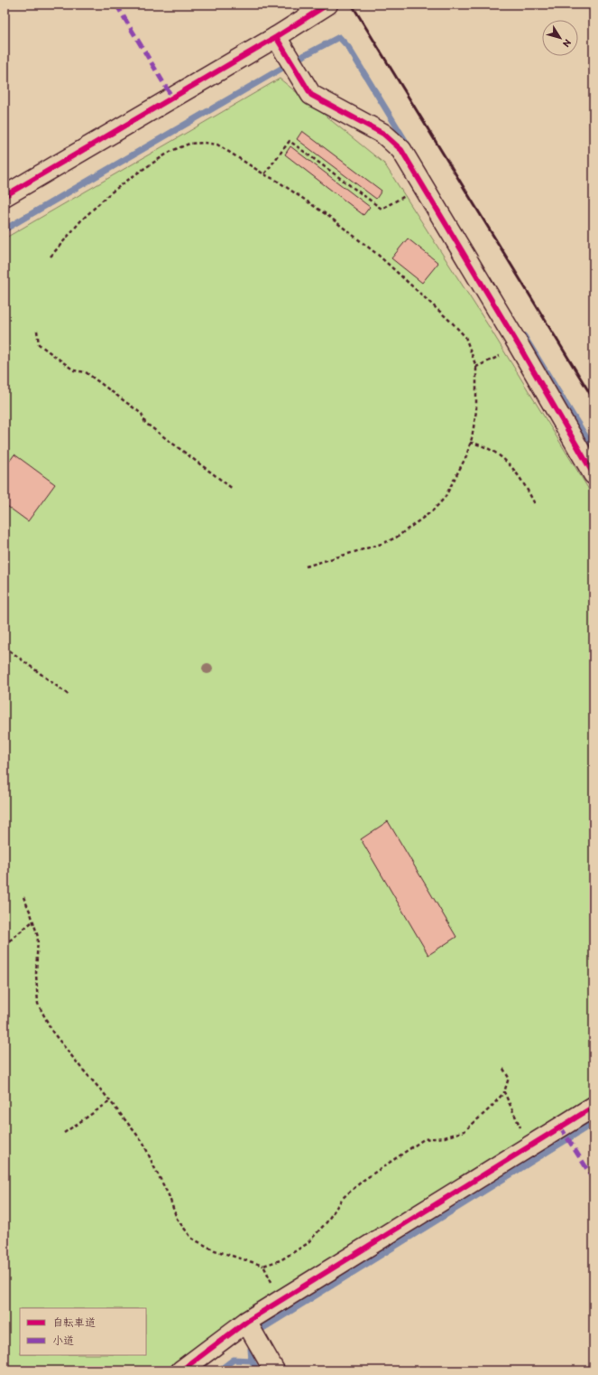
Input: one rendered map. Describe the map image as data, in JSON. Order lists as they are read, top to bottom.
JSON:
{
  "legend": ["自転車道", "小道"],
  "north": "bottom right"
}
